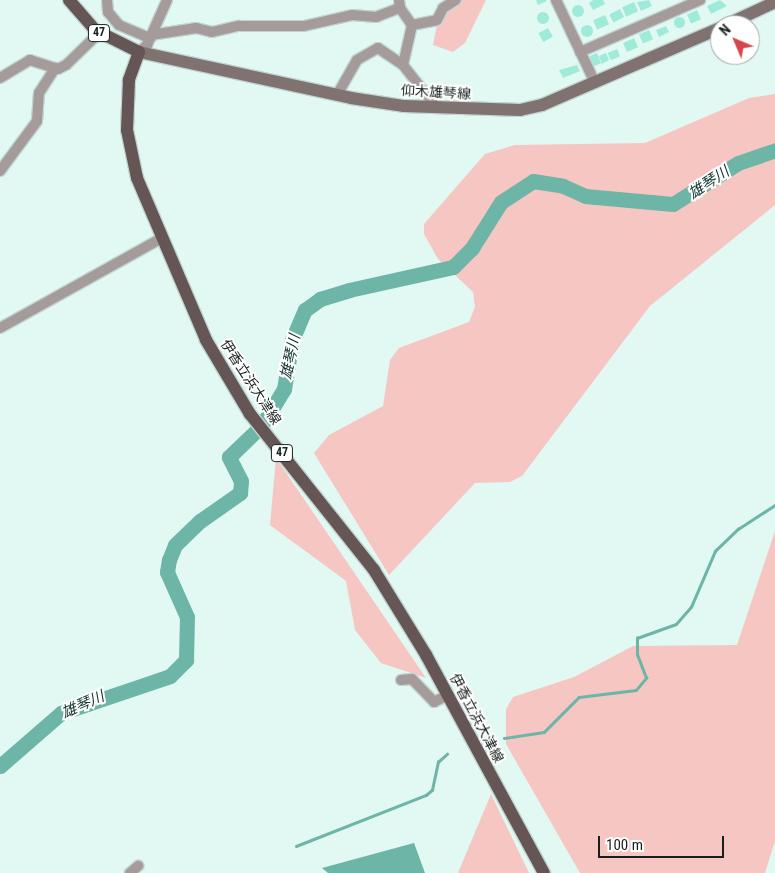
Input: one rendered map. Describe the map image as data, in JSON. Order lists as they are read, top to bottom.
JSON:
{
  "streets": {
    "main road": ["47", "仰木雄琴線", "伊香立浜大津線"]
  },
  "crossings": [
    ["47", "仰木雄琴線"],
    ["47", "伊香立浜大津線"],
    ["仰木雄琴線", "伊香立浜大津線"]
  ],
  "water": ["雄琴川"],
  "scale_bar": "100 m",
  "north": "top left"
}
